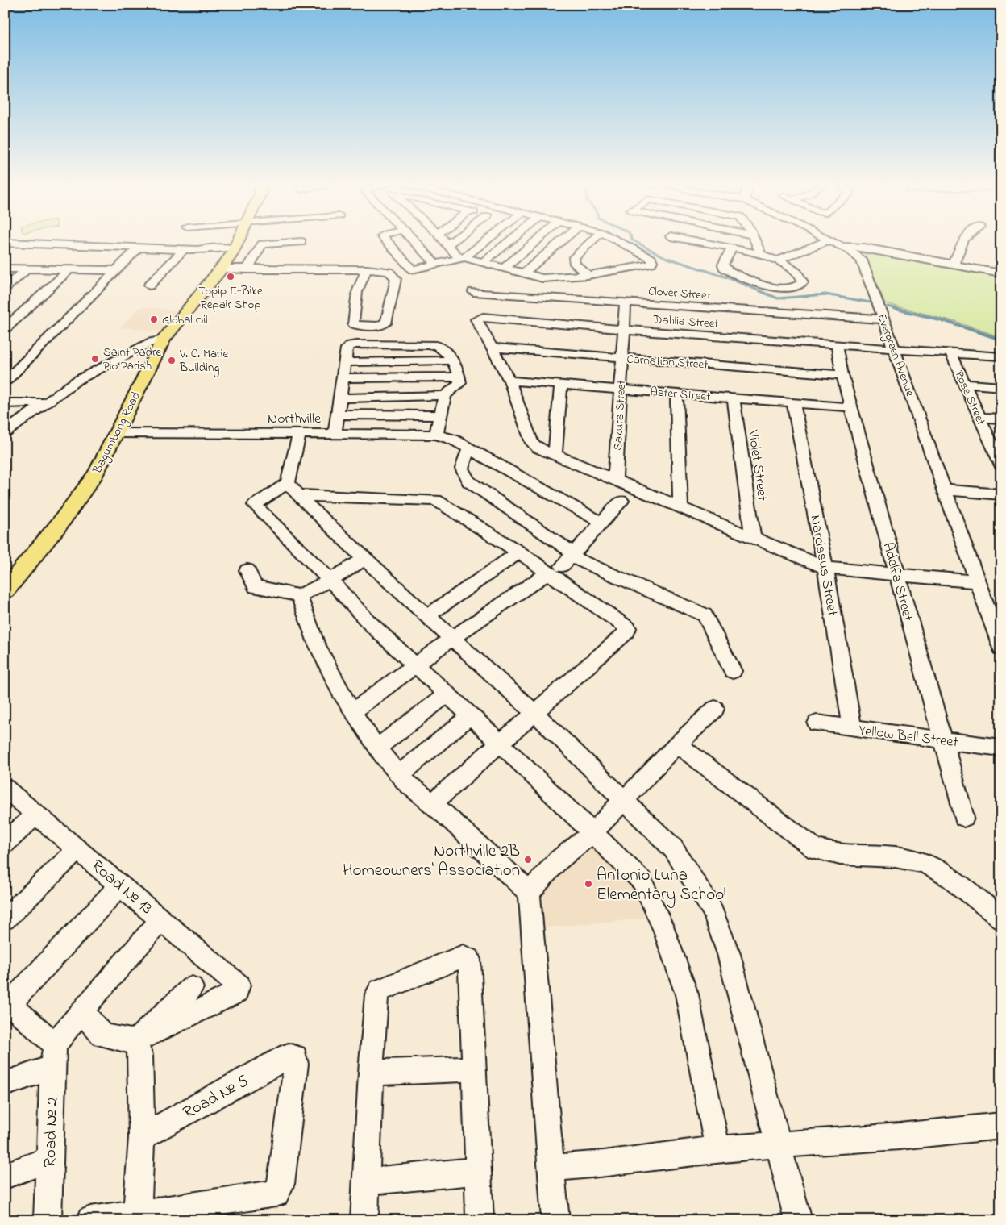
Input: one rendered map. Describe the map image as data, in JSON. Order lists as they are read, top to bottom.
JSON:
{
  "streets": {
    "main road": ["Bagumbong Road"],
    "street": [
      "Clover Street",
      "Dahlia Street",
      "Evergreen Avenue",
      "Carnation Street",
      "Aster Street",
      "Rose Street",
      "Sakura Street",
      "Northville",
      "Violet Street",
      "Narcissus Street",
      "Adelfa Street",
      "Yellow Bell Street",
      "Road № 13",
      "Road № 5",
      "Road № 2"
    ]
  },
  "crossings": [
    ["Clover Street", "Evergreen Avenue"],
    ["Clover Street", "Sakura Street"],
    ["Dahlia Street", "Evergreen Avenue"],
    ["Dahlia Street", "Carnation Street"],
    ["Dahlia Street", "Rose Street"],
    ["Dahlia Street", "Sakura Street"],
    ["Dahlia Street", "Adelfa Street"],
    ["Carnation Street", "Sakura Street"],
    ["Carnation Street", "Adelfa Street"],
    ["Aster Street", "Sakura Street"],
    ["Aster Street", "Violet Street"],
    ["Aster Street", "Narcissus Street"],
    ["Aster Street", "Adelfa Street"],
    ["Northville", "Bagumbong Road"],
    ["Narcissus Street", "Yellow Bell Street"],
    ["Adelfa Street", "Yellow Bell Street"]
  ],
  "places": [
    "Topip E-Bike Repair Shop",
    "Global Oil",
    "Saint Padre Pio Parish",
    "V. C. Marie Building",
    "Northville 2B Homeowners' Association",
    "Antonio Luna Elementary School"
  ]
}
